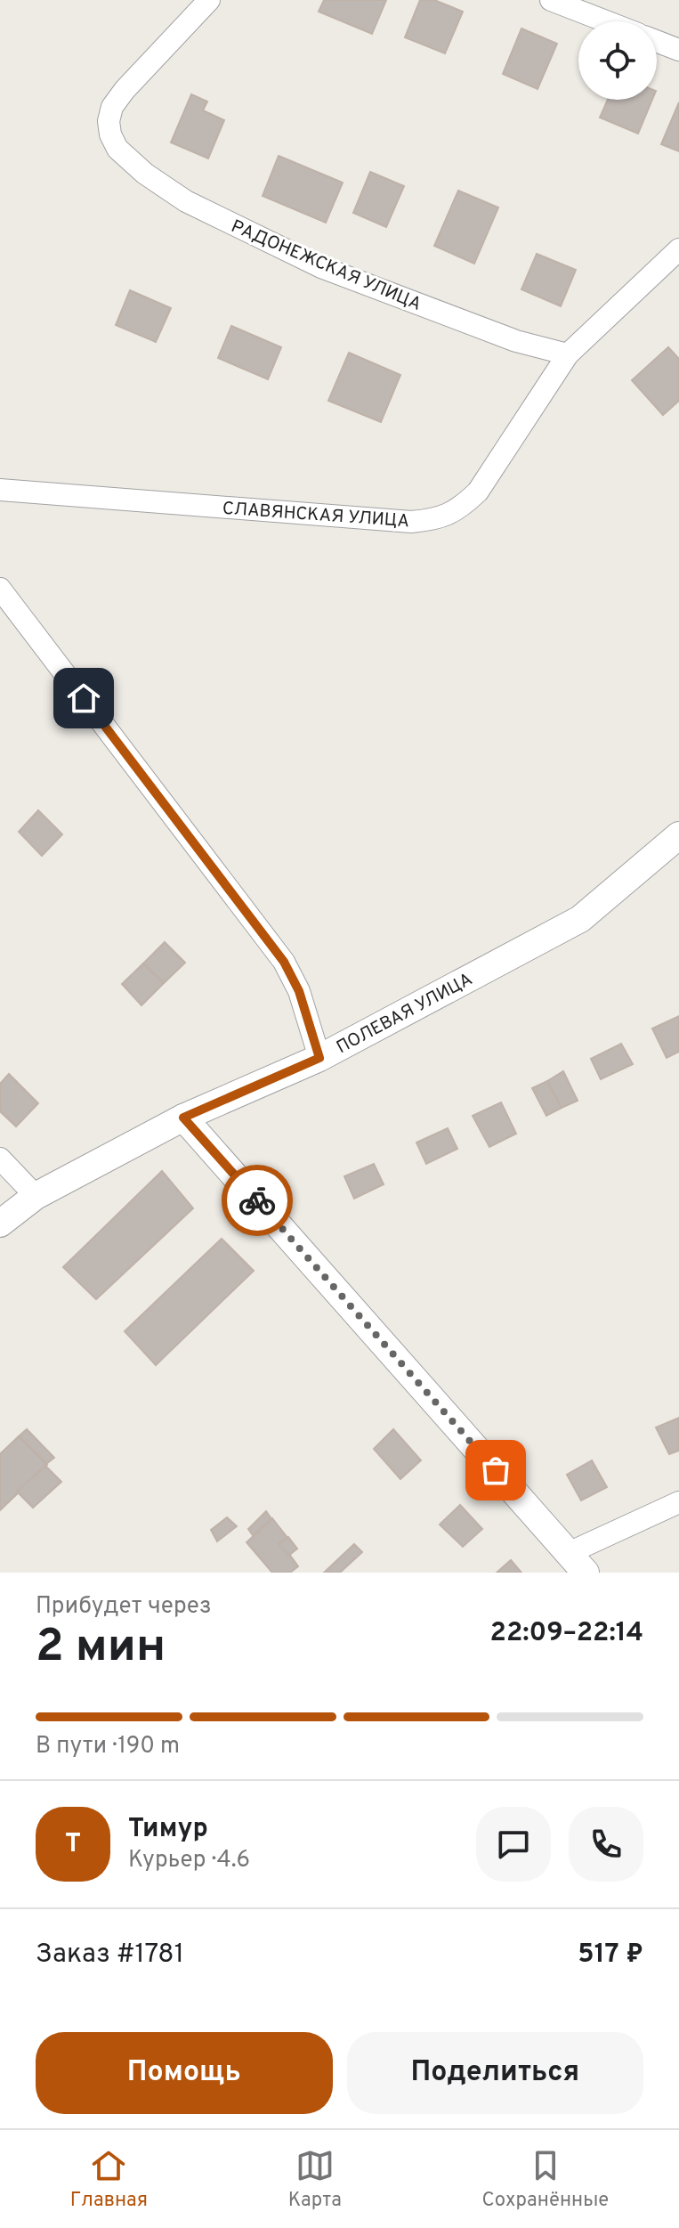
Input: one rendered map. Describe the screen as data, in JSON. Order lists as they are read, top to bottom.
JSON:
{
  "streets": {
    "street": ["РАДОНЕЖСКАЯ УЛИЦА", "СЛАВЯНСКАЯ УЛИЦА", "ПОЛЕВАЯ УЛИЦА"]
  },
  "crossings": [
    ["РАДОНЕЖСКАЯ УЛИЦА", "СЛАВЯНСКАЯ УЛИЦА"]
  ],
  "page": {
    "heading": ["2 мин", "Прибудет через", "22:09–22:14"],
    "panel": [
      "Тимур",
      "Курьер · 4.6",
      "Заказ #1781",
      "517 ₽"
    ],
    "bar": "В пути · 190 m",
    "round": "Т",
    "buttons": ["Помощь", "Поделиться"],
    "tabs": ["Главная", "Карта", "Сохранённые"]
  }
}
